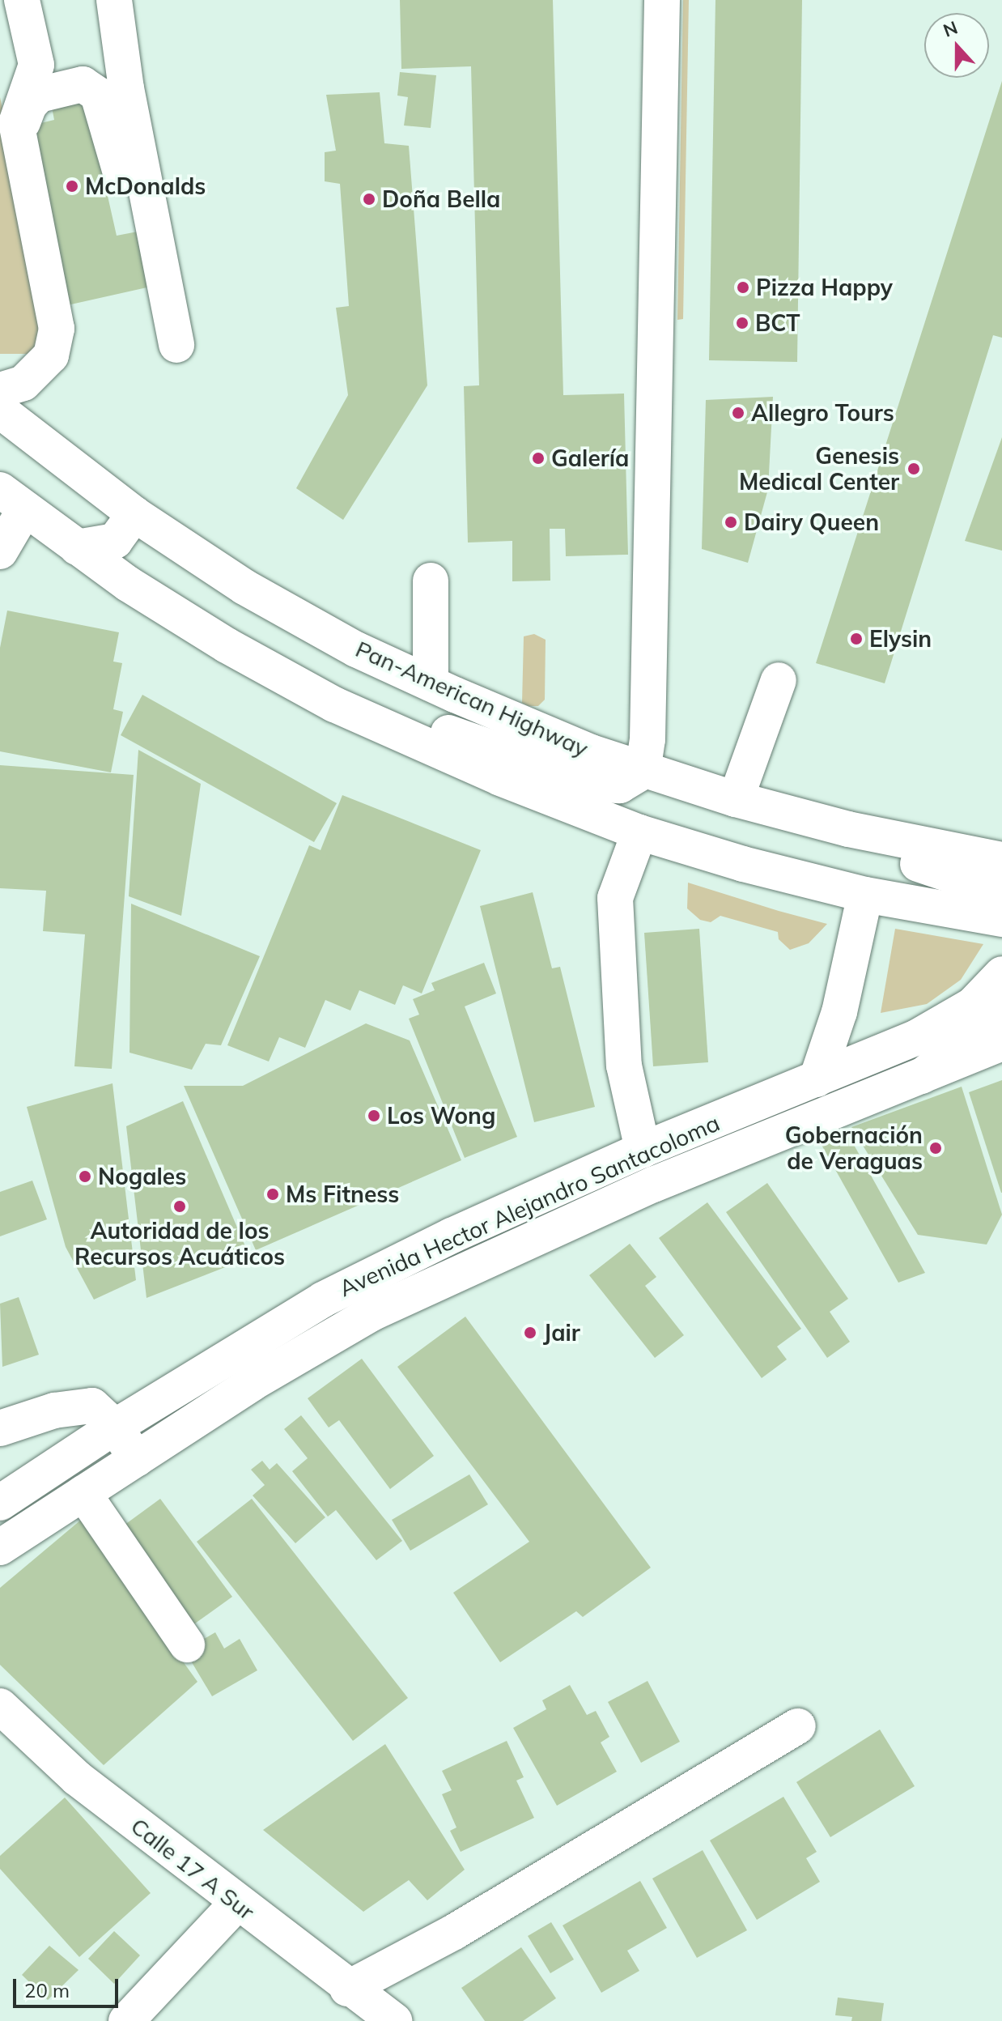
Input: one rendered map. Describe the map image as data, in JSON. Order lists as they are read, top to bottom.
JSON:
{
  "streets": {
    "main road": ["Pan-American Highway", "Avenida Hector Alejandro Santacoloma", "Calle 17 A Sur"]
  },
  "places": [
    "McDonalds",
    "Doña Bella",
    "Pizza Happy",
    "BCT",
    "Allegro Tours",
    "Galería",
    "Genesis Medical Center",
    "Dairy Queen",
    "Elysin",
    "Los Wong",
    "Gobernación de Veraguas",
    "Nogales",
    "Ms Fitness",
    "Autoridad de los Recursos Acuáticos",
    "Jair"
  ],
  "scale_bar": "20 m",
  "north": "top"
}
